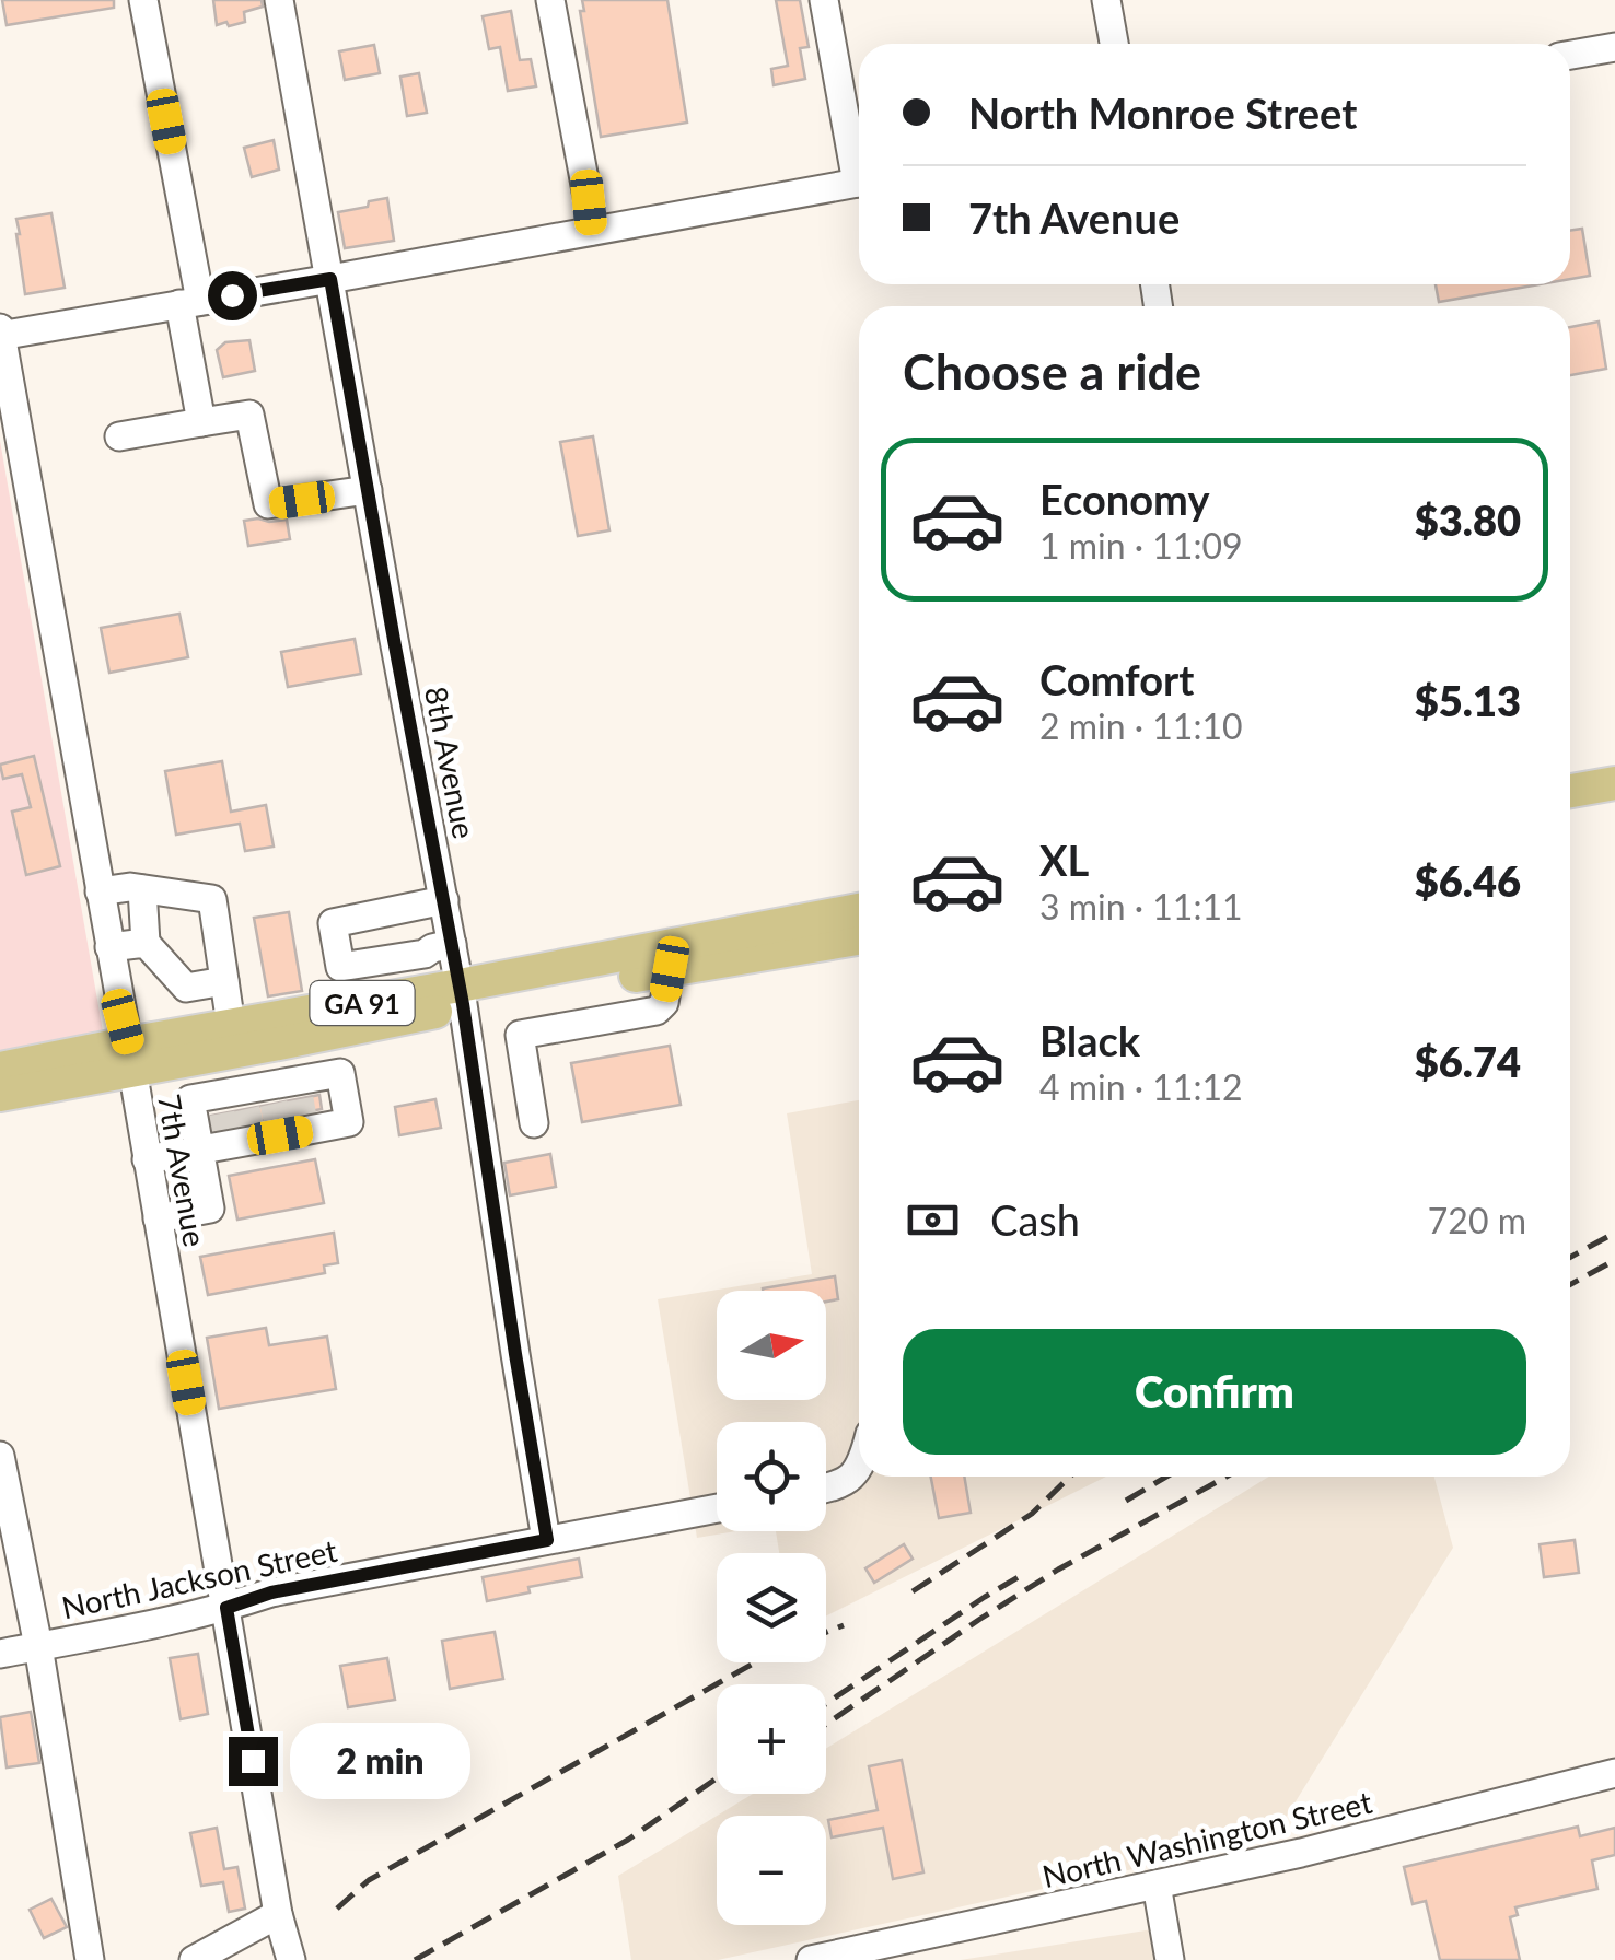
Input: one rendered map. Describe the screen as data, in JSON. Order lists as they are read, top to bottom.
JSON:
{
  "streets": {
    "main road": ["GA 91"],
    "street": [
      "8th Avenue",
      "7th Avenue",
      "North Jackson Street",
      "North Washington Street"
    ]
  },
  "crossings": [
    ["8th Avenue", "GA 91"],
    ["8th Avenue", "North Jackson Street"],
    ["GA 91", "7th Avenue"],
    ["7th Avenue", "North Jackson Street"]
  ],
  "north": "right",
  "page": {
    "banner": ["North Monroe Street", "7th Avenue"],
    "heading": "Choose a ride",
    "list": [
      {
        "name": "Economy",
        "note": "1 min · 11:09",
        "value": "$3.80"
      },
      {
        "name": "Comfort",
        "note": "2 min · 11:10",
        "value": "$5.13"
      },
      {
        "name": "XL",
        "note": "3 min · 11:11",
        "value": "$6.46"
      },
      {
        "name": "Black",
        "note": "4 min · 11:12",
        "value": "$6.74"
      }
    ],
    "pay": ["Cash", "720 m"],
    "map_buttons": ["+", "−"],
    "buttons": "Confirm",
    "bubble": "2 min"
  }
}
